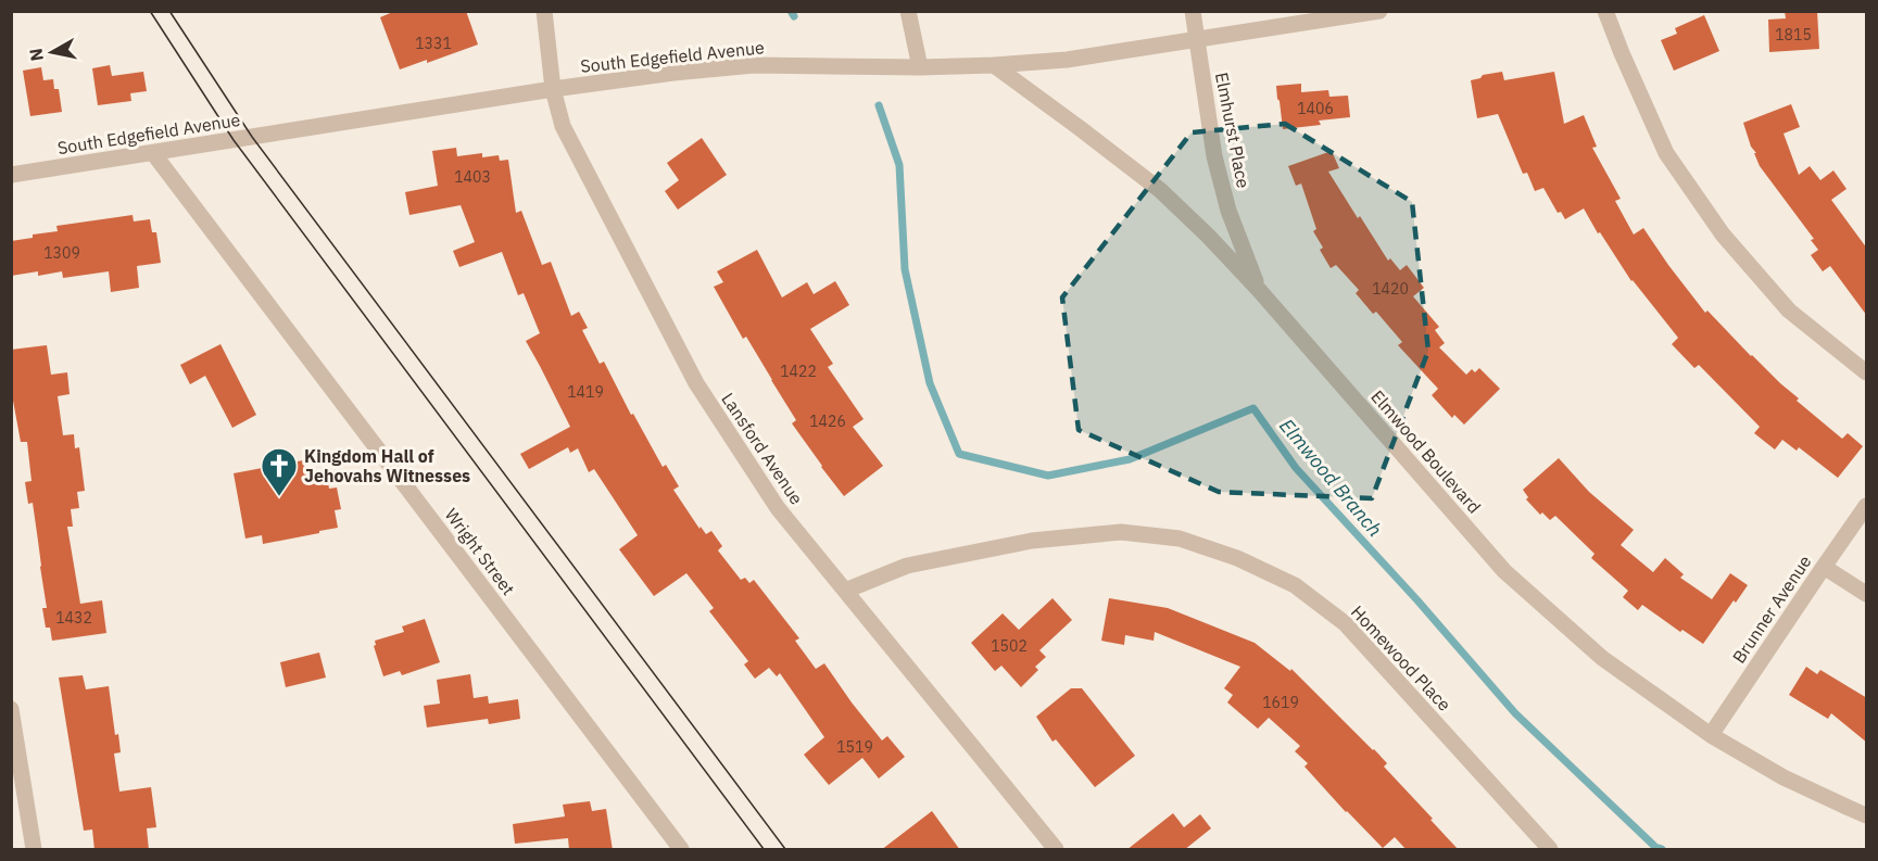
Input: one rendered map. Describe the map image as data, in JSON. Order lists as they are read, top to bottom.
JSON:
{
  "streets": {
    "street": [
      "South Edgefield Avenue",
      "Elmhurst Place",
      "Lansford Avenue",
      "Elmwood Boulevard",
      "Wright Street",
      "Brunner Avenue",
      "Homewood Place"
    ]
  },
  "crossings": [
    ["South Edgefield Avenue", "Elmhurst Place"],
    ["South Edgefield Avenue", "Lansford Avenue"],
    ["South Edgefield Avenue", "Elmwood Boulevard"],
    ["South Edgefield Avenue", "Wright Street"],
    ["Elmhurst Place", "Elmwood Boulevard"],
    ["Lansford Avenue", "Homewood Place"],
    ["Elmwood Boulevard", "Brunner Avenue"]
  ],
  "water": ["Elmwood Branch"],
  "places": {
    "church": ["Kingdom Hall of Jehovahs Witnesses"]
  },
  "house_numbers": [
    "1815",
    "1331",
    "1406",
    "1403",
    "1309",
    "1420",
    "1422",
    "1419",
    "1426",
    "1432",
    "1502",
    "1619",
    "1519"
  ],
  "north": "left"
}
